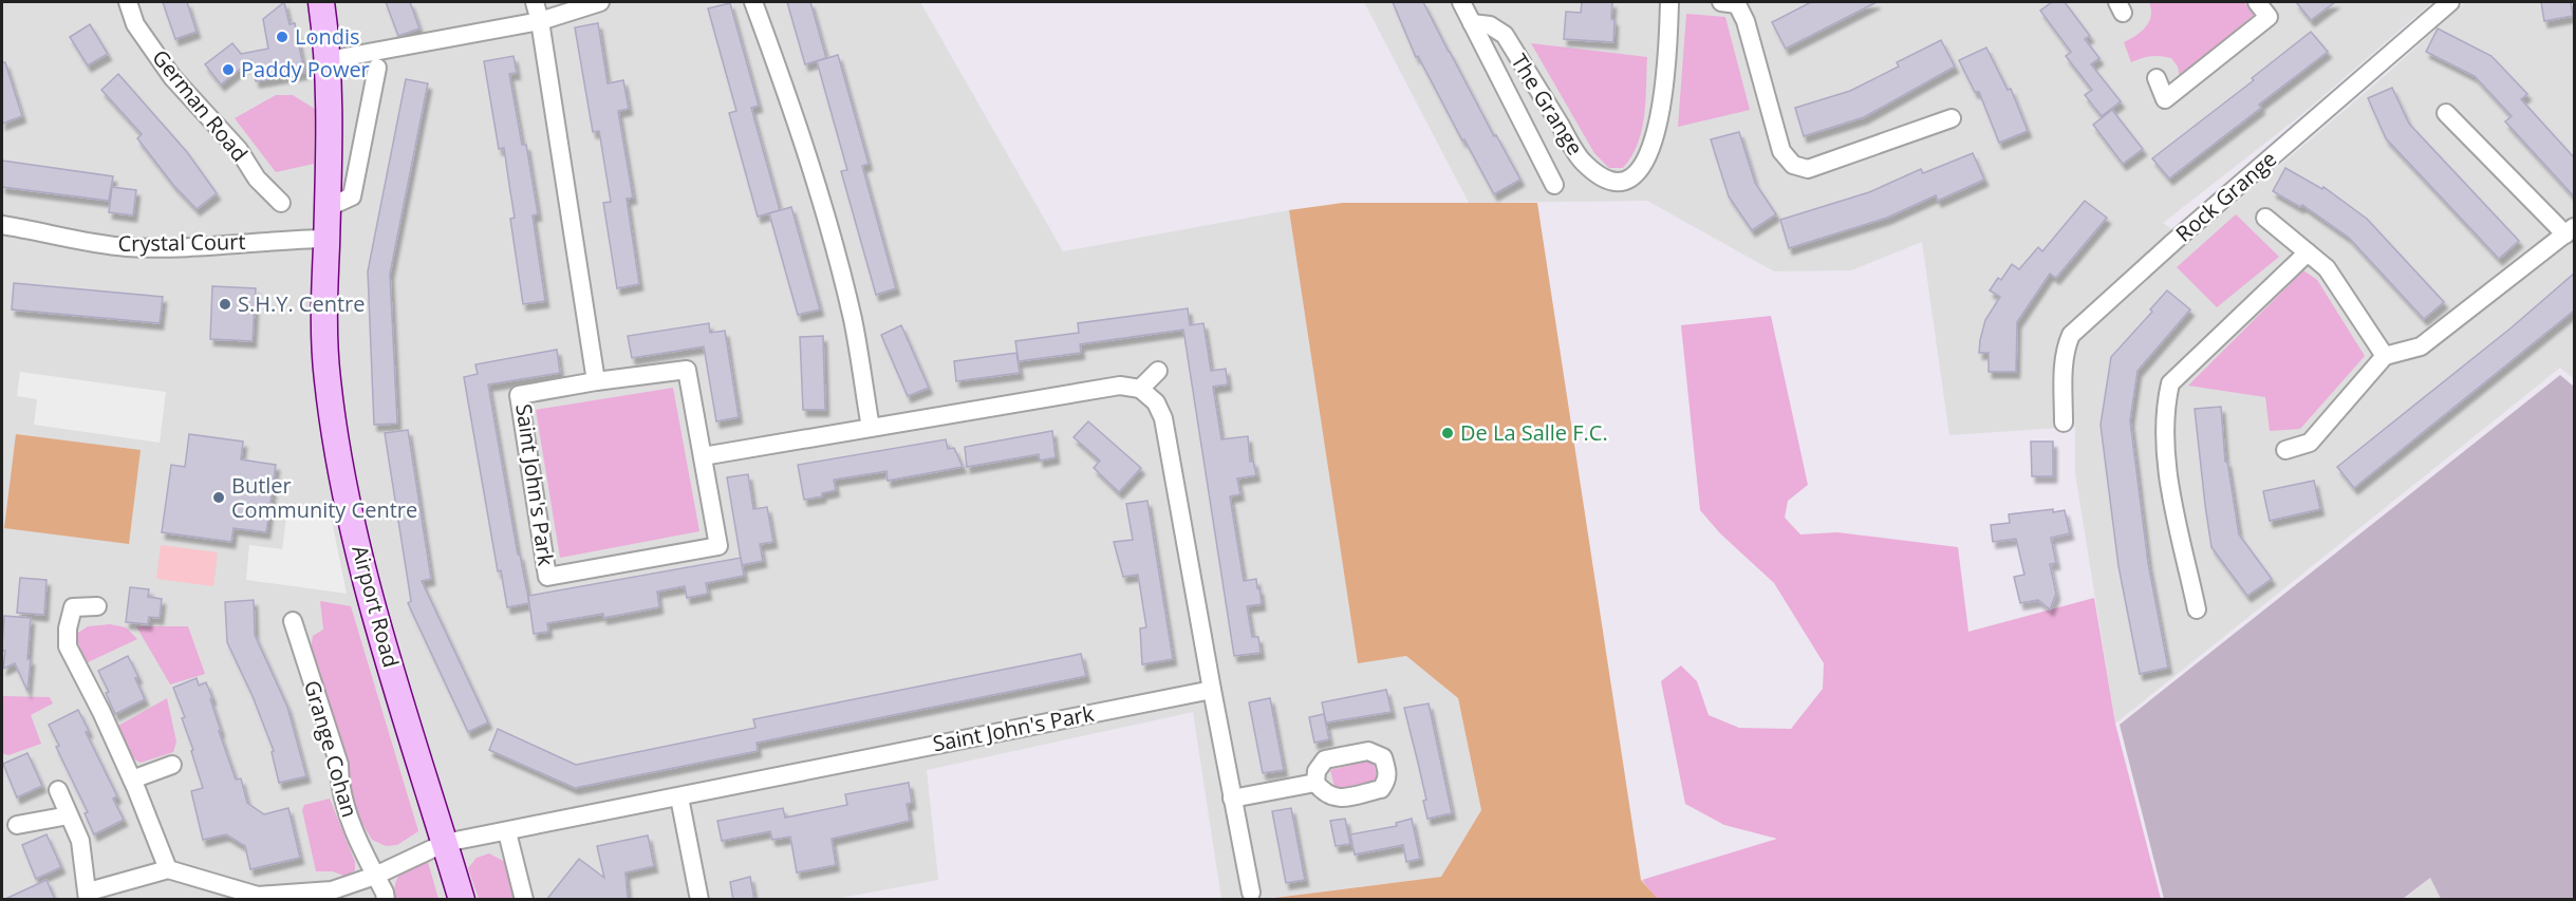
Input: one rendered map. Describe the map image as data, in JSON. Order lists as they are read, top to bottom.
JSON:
{
  "streets": {
    "main road": ["Airport Road"],
    "street": [
      "The Grange",
      "German Road",
      "Rock Grange",
      "Crystal Court",
      "Saint John's Park",
      "Grange Cohan"
    ]
  },
  "crossings": [
    ["Crystal Court", "Airport Road"],
    ["Saint John's Park", "Airport Road"]
  ],
  "places": [
    "Londis",
    "Paddy Power",
    "S.H.Y. Centre",
    "De La Salle F.C.",
    "Butler Community Centre"
  ]
}
